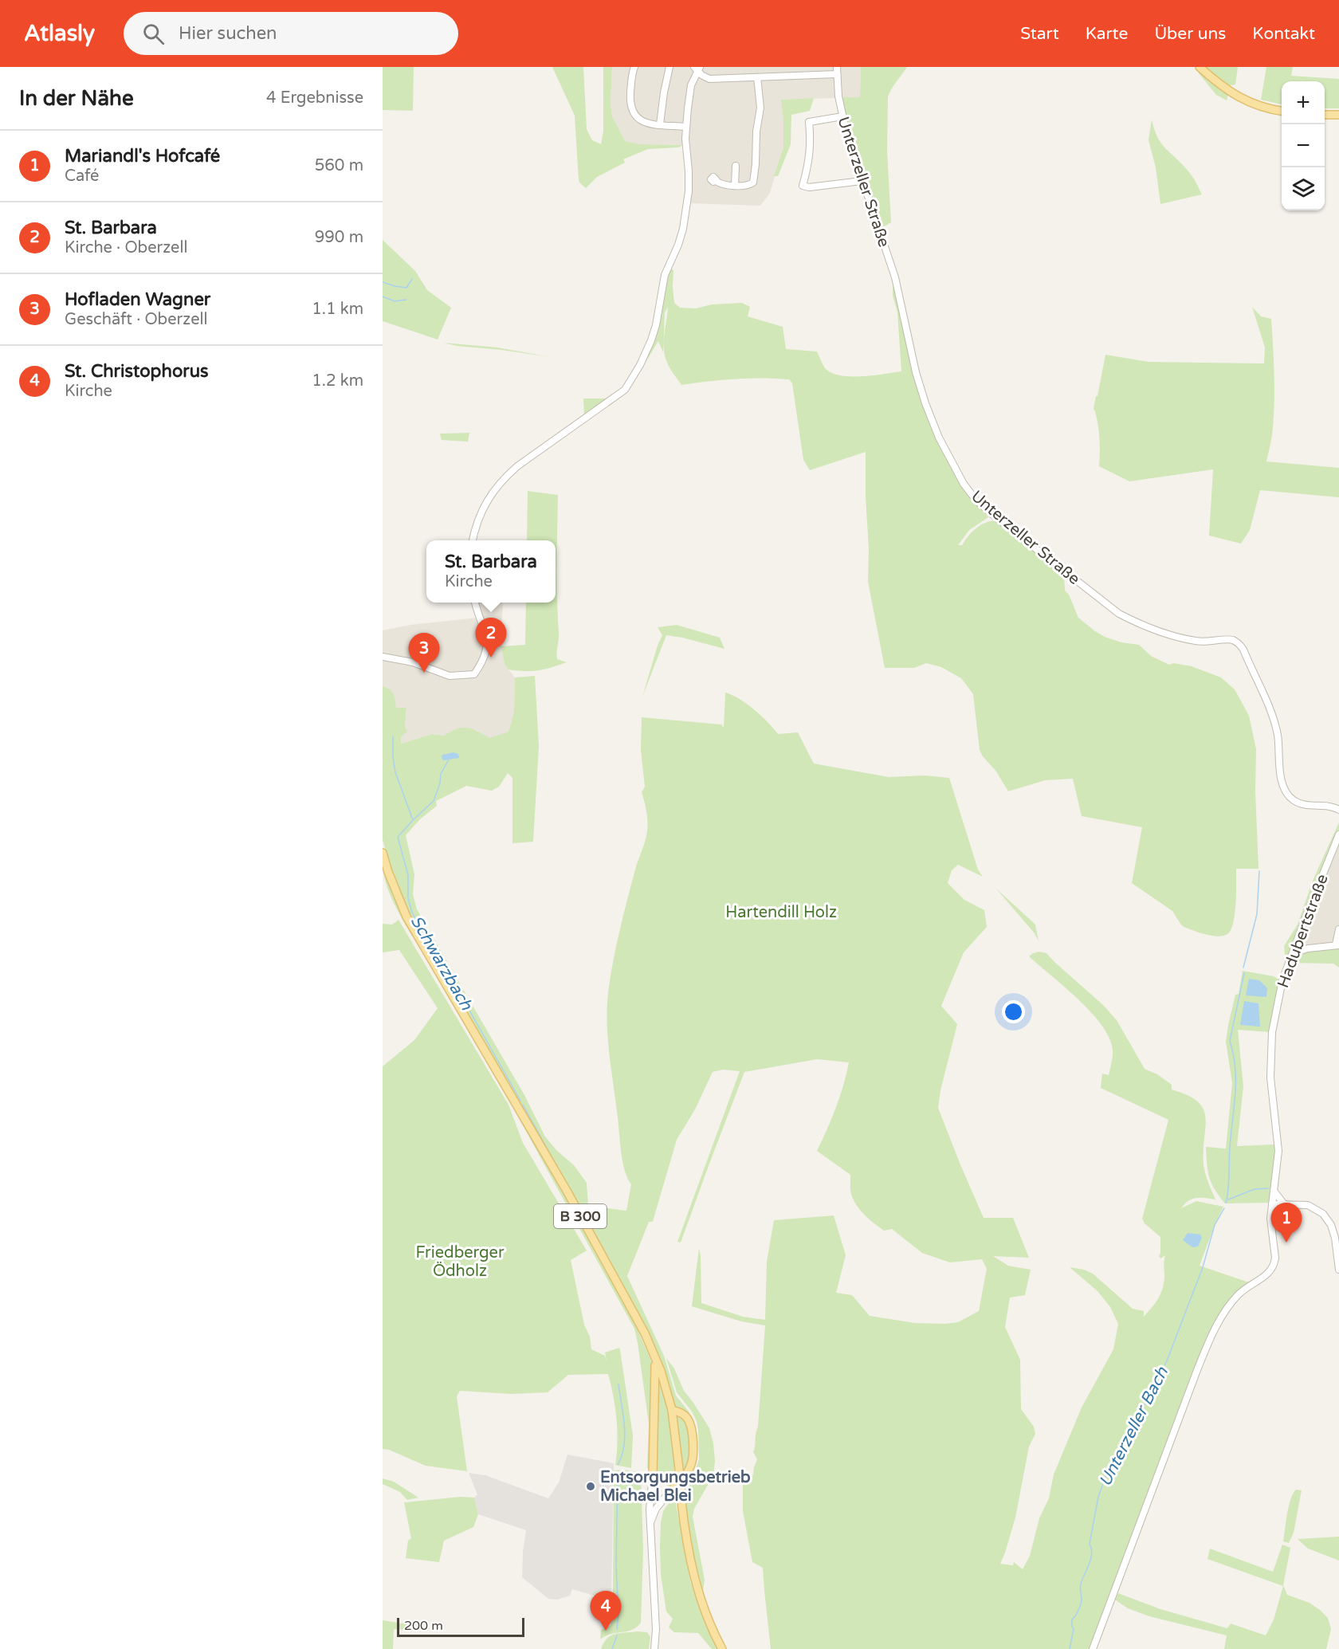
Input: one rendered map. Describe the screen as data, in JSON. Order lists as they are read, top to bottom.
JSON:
{
  "streets": {
    "main road": ["B 300"],
    "street": ["Unterzeller Straße", "Hadubertstraße"]
  },
  "water": ["Schwarzbach", "Unterzeller Bach"],
  "parks": ["Hartendill Holz", "Friedberger Ödholz"],
  "places": ["Entsorgungsbetrieb Michael Blei"],
  "scale_bar": "200 m",
  "page": {
    "header": "Atlasly",
    "search": "Hier suchen",
    "nav": [
      "Start",
      "Karte",
      "Über uns",
      "Kontakt"
    ],
    "heading": ["In der Nähe", "4 Ergebnisse"],
    "map_buttons": ["+", "−"],
    "list": [
      {
        "mark": "1",
        "name": "Mariandl's Hofcafé",
        "note": "Café",
        "value": "560 m"
      },
      {
        "mark": "2",
        "name": "St. Barbara",
        "note": "Kirche · Oberzell",
        "value": "990 m"
      },
      {
        "mark": "3",
        "name": "Hofladen Wagner",
        "note": "Geschäft · Oberzell",
        "value": "1.1 km"
      },
      {
        "mark": "4",
        "name": "St. Christophorus",
        "note": "Kirche",
        "value": "1.2 km"
      }
    ],
    "popup": ["St. Barbara", "Kirche"],
    "pins": [
      "2",
      "3",
      "1",
      "4"
    ],
    "scale": "200 m"
  }
}
